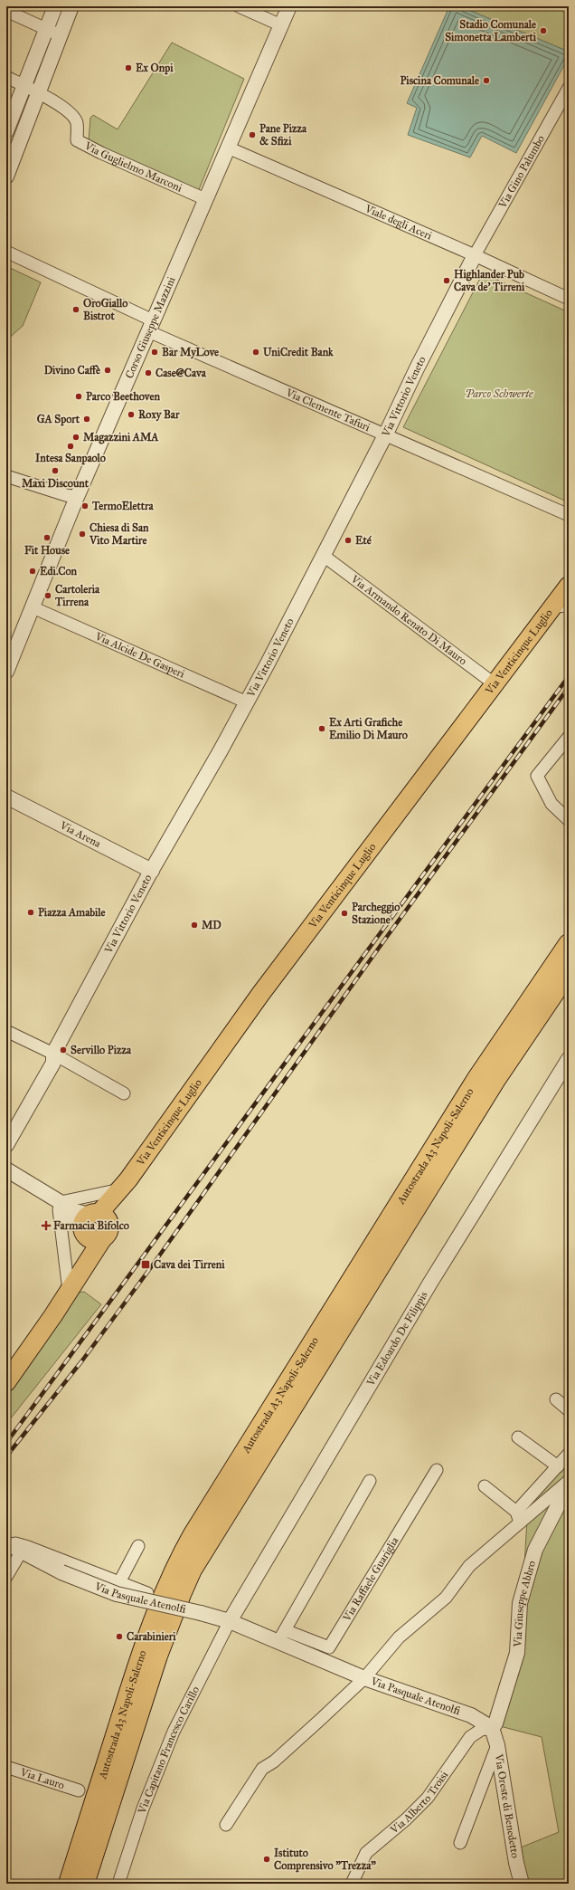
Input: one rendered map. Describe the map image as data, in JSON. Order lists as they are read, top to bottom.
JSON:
{
  "streets": {
    "highway": ["Autostrada A3 Napoli-Salerno"],
    "main road": ["Via Venticinque Luglio"],
    "street": [
      "Via Guglielmo Marconi",
      "Via Gino Palumbo",
      "Viale degli Aceri",
      "Corso Giuseppe Mazzini",
      "Via Vittorio Veneto",
      "Via Clemente Tafuri",
      "Via Armando Renato Di Mauro",
      "Via Alcide De Gasperi",
      "Via Arena",
      "Via Edoardo De Filippis",
      "Via Raffaele Guariglia",
      "Via Pasquale Atenolfi",
      "Via Giuseppe Abbro",
      "Via Capitano Francesco Carillo",
      "Via Lauro",
      "Via Alberto Troisi",
      "Via Oreste di Benedetto"
    ]
  },
  "crossings": [
    ["Via Guglielmo Marconi", "Corso Giuseppe Mazzini"],
    ["Via Gino Palumbo", "Viale degli Aceri"],
    ["Via Gino Palumbo", "Via Vittorio Veneto"],
    ["Viale degli Aceri", "Corso Giuseppe Mazzini"],
    ["Viale degli Aceri", "Via Vittorio Veneto"],
    ["Corso Giuseppe Mazzini", "Via Clemente Tafuri"],
    ["Corso Giuseppe Mazzini", "Via Alcide De Gasperi"],
    ["Via Vittorio Veneto", "Via Clemente Tafuri"],
    ["Via Vittorio Veneto", "Via Armando Renato Di Mauro"],
    ["Via Vittorio Veneto", "Via Alcide De Gasperi"],
    ["Via Vittorio Veneto", "Via Arena"],
    ["Via Armando Renato Di Mauro", "Via Venticinque Luglio"],
    ["Via Edoardo De Filippis", "Via Pasquale Atenolfi"],
    ["Via Edoardo De Filippis", "Via Capitano Francesco Carillo"],
    ["Via Raffaele Guariglia", "Via Pasquale Atenolfi"],
    ["Via Pasquale Atenolfi", "Via Giuseppe Abbro"],
    ["Via Pasquale Atenolfi", "Via Capitano Francesco Carillo"],
    ["Via Pasquale Atenolfi", "Via Alberto Troisi"],
    ["Via Pasquale Atenolfi", "Via Oreste di Benedetto"],
    ["Via Giuseppe Abbro", "Via Alberto Troisi"],
    ["Via Giuseppe Abbro", "Via Oreste di Benedetto"],
    ["Via Alberto Troisi", "Via Oreste di Benedetto"]
  ],
  "parks": ["Parco Schwerte"],
  "places": {
    "other": [
      "Stadio Comunale Simonetta Lamberti",
      "Ex Onpi",
      "Piscina Comunale",
      "Pane Pizza & Sfizi",
      "Highlander Pub Cava de' Tirreni",
      "OroGiallo Bistrot",
      "Bar MyLove",
      "UniCredit Bank",
      "Divino Caffè",
      "Case@Cava",
      "Parco Beethoven",
      "Roxy Bar",
      "GA Sport",
      "Magazzini AMA",
      "Intesa Sanpaolo",
      "Maxi Discount",
      "TermoElettra",
      "Chiesa di San Vito Martire",
      "Fit House",
      "Eté",
      "Edi.Con",
      "Cartoleria Tirrena",
      "Ex Arti Grafiche Emilio Di Mauro",
      "Piazza Amabile",
      "Parcheggio Stazione",
      "MD",
      "Servillo Pizza",
      "Carabinieri",
      "Istituto Comprensivo \"Trezza\""
    ],
    "health": ["Farmacia Bifolco"],
    "transit": ["Cava dei Tirreni"]
  }
}
